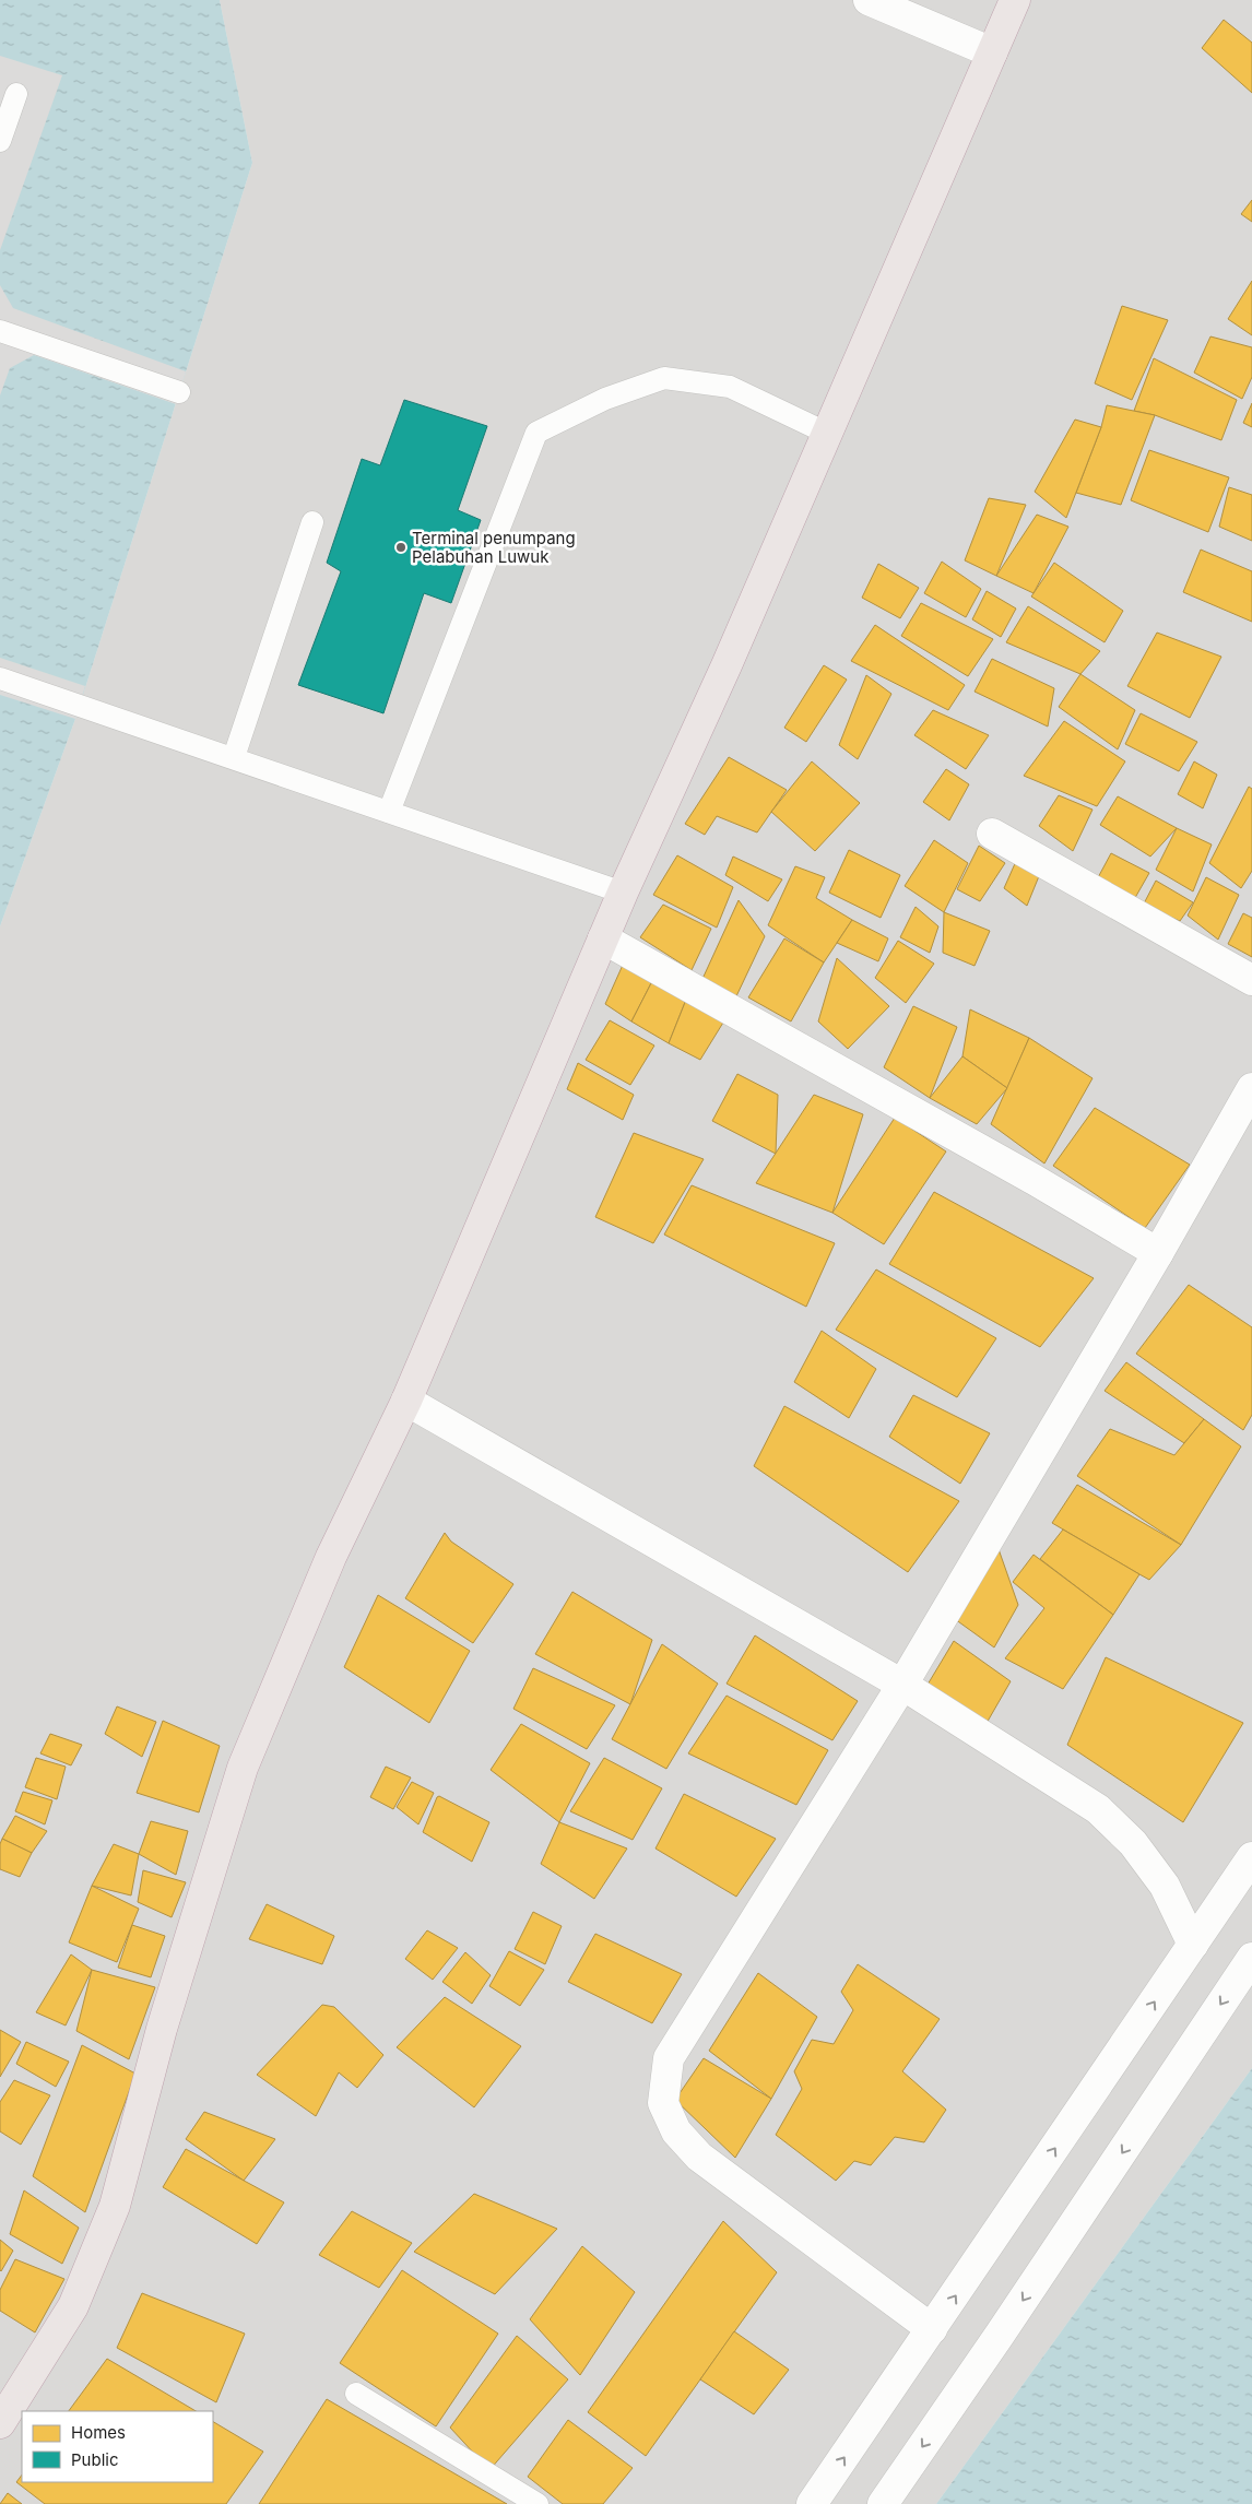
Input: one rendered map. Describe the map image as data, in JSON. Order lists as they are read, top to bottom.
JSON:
{
  "places": ["Terminal penumpang Pelabuhan Luwuk"],
  "legend": ["Homes", "Public"]
}
